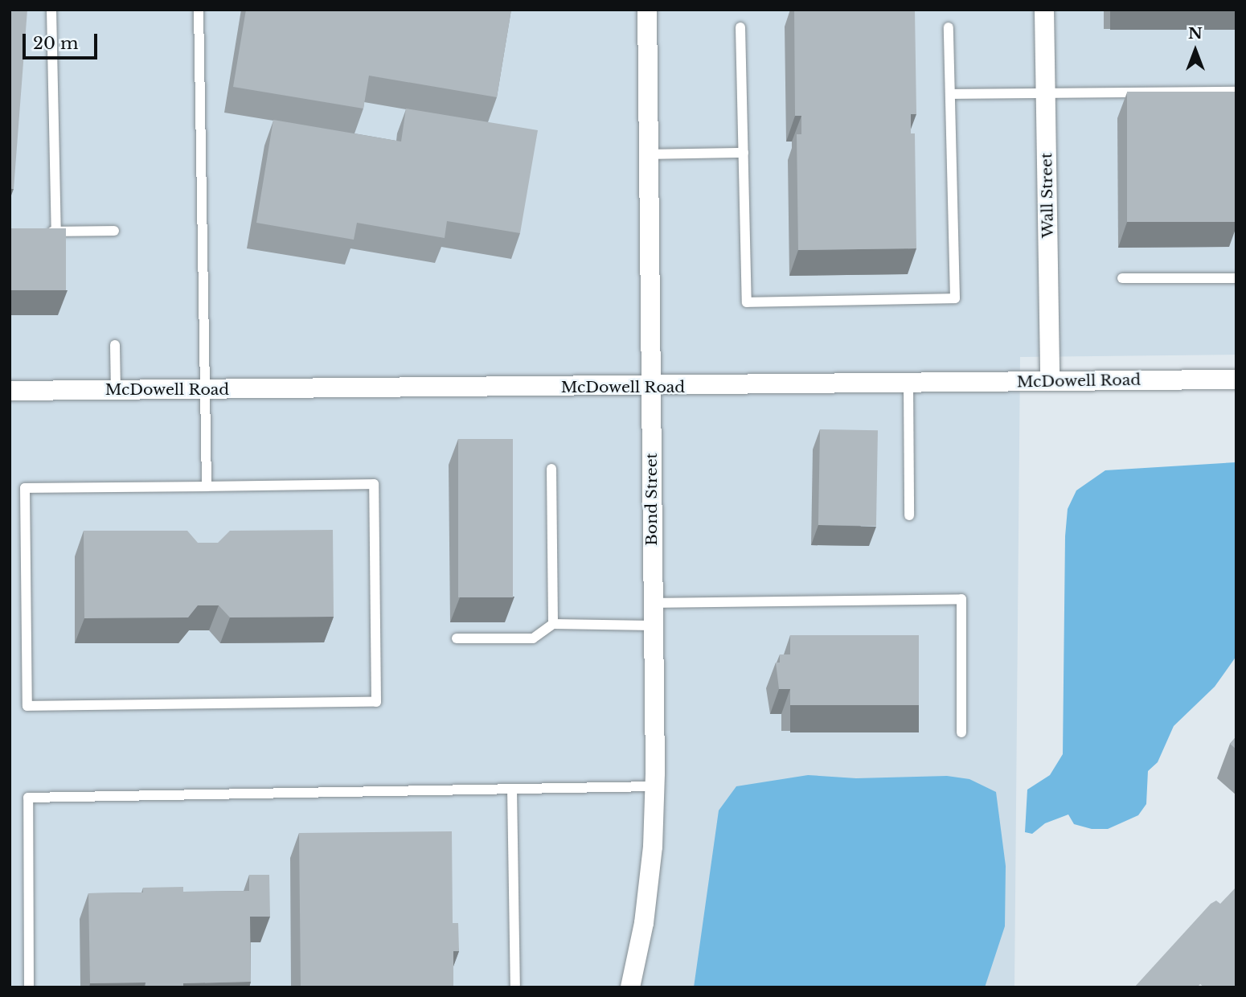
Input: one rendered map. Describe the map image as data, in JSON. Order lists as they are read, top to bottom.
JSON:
{
  "streets": {
    "street": ["Wall Street", "McDowell Road", "Bond Street"]
  },
  "crossings": [
    ["Wall Street", "McDowell Road"],
    ["McDowell Road", "Bond Street"]
  ],
  "scale_bar": "20 m",
  "north": "top"
}
